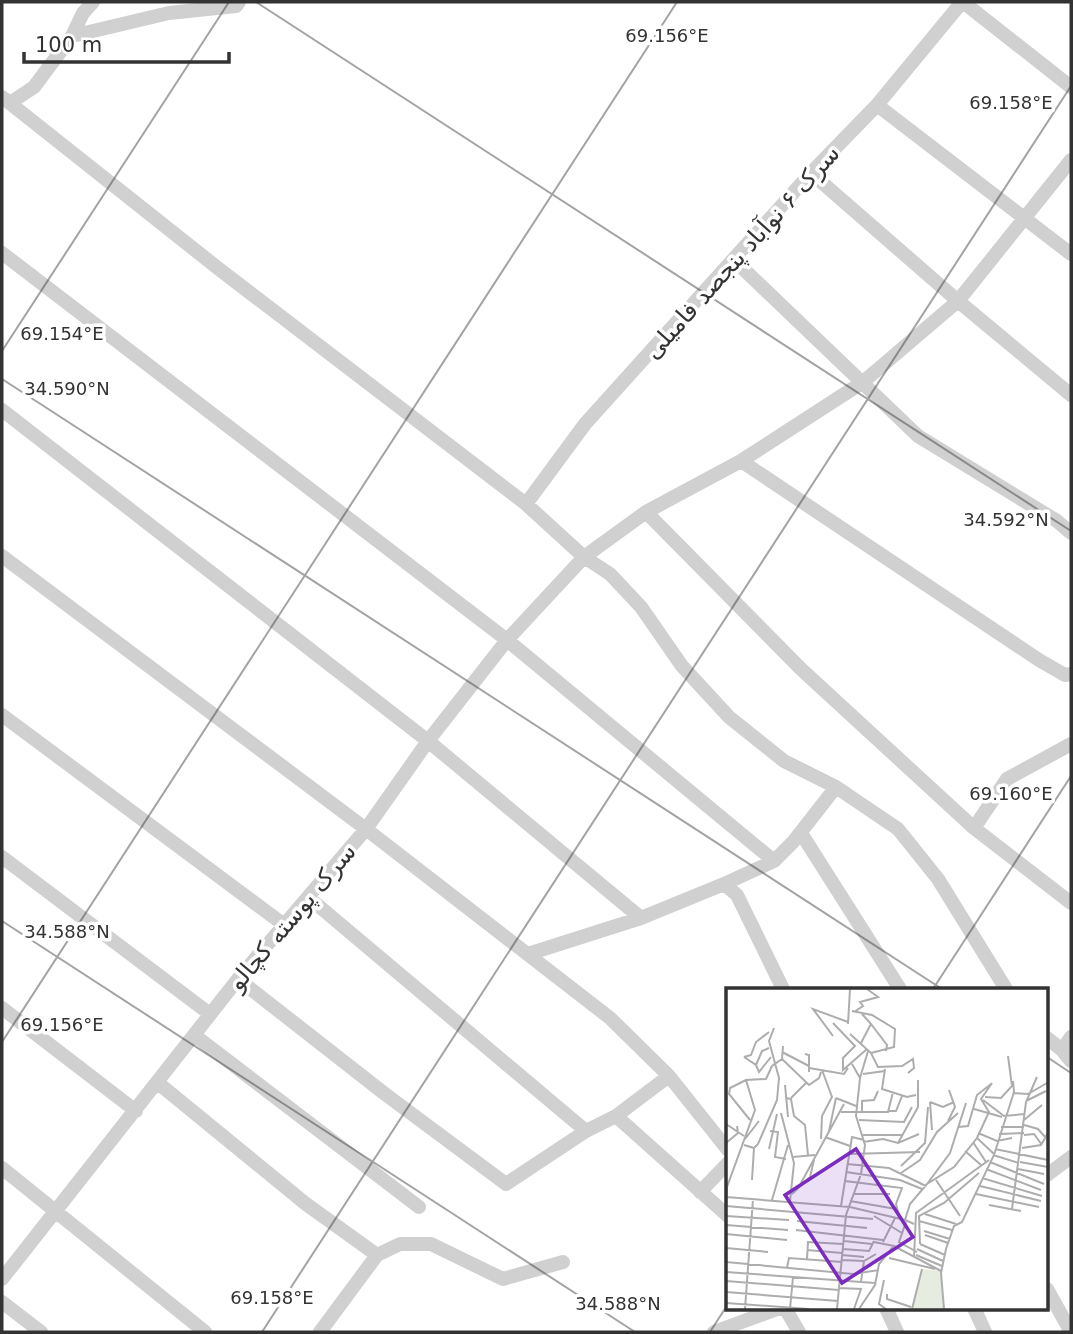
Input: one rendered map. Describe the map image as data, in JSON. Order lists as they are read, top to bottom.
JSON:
{
  "streets": {
    "street": ["سرک ۶ نوآباد پنجصد فامیلی", "سرک پوسته کچالو"]
  },
  "scale_bar": "100 m",
  "coordinates": [
    "69.156°E",
    "69.158°E",
    "69.154°E",
    "34.590°N",
    "34.592°N",
    "69.160°E",
    "34.588°N"
  ]
}
